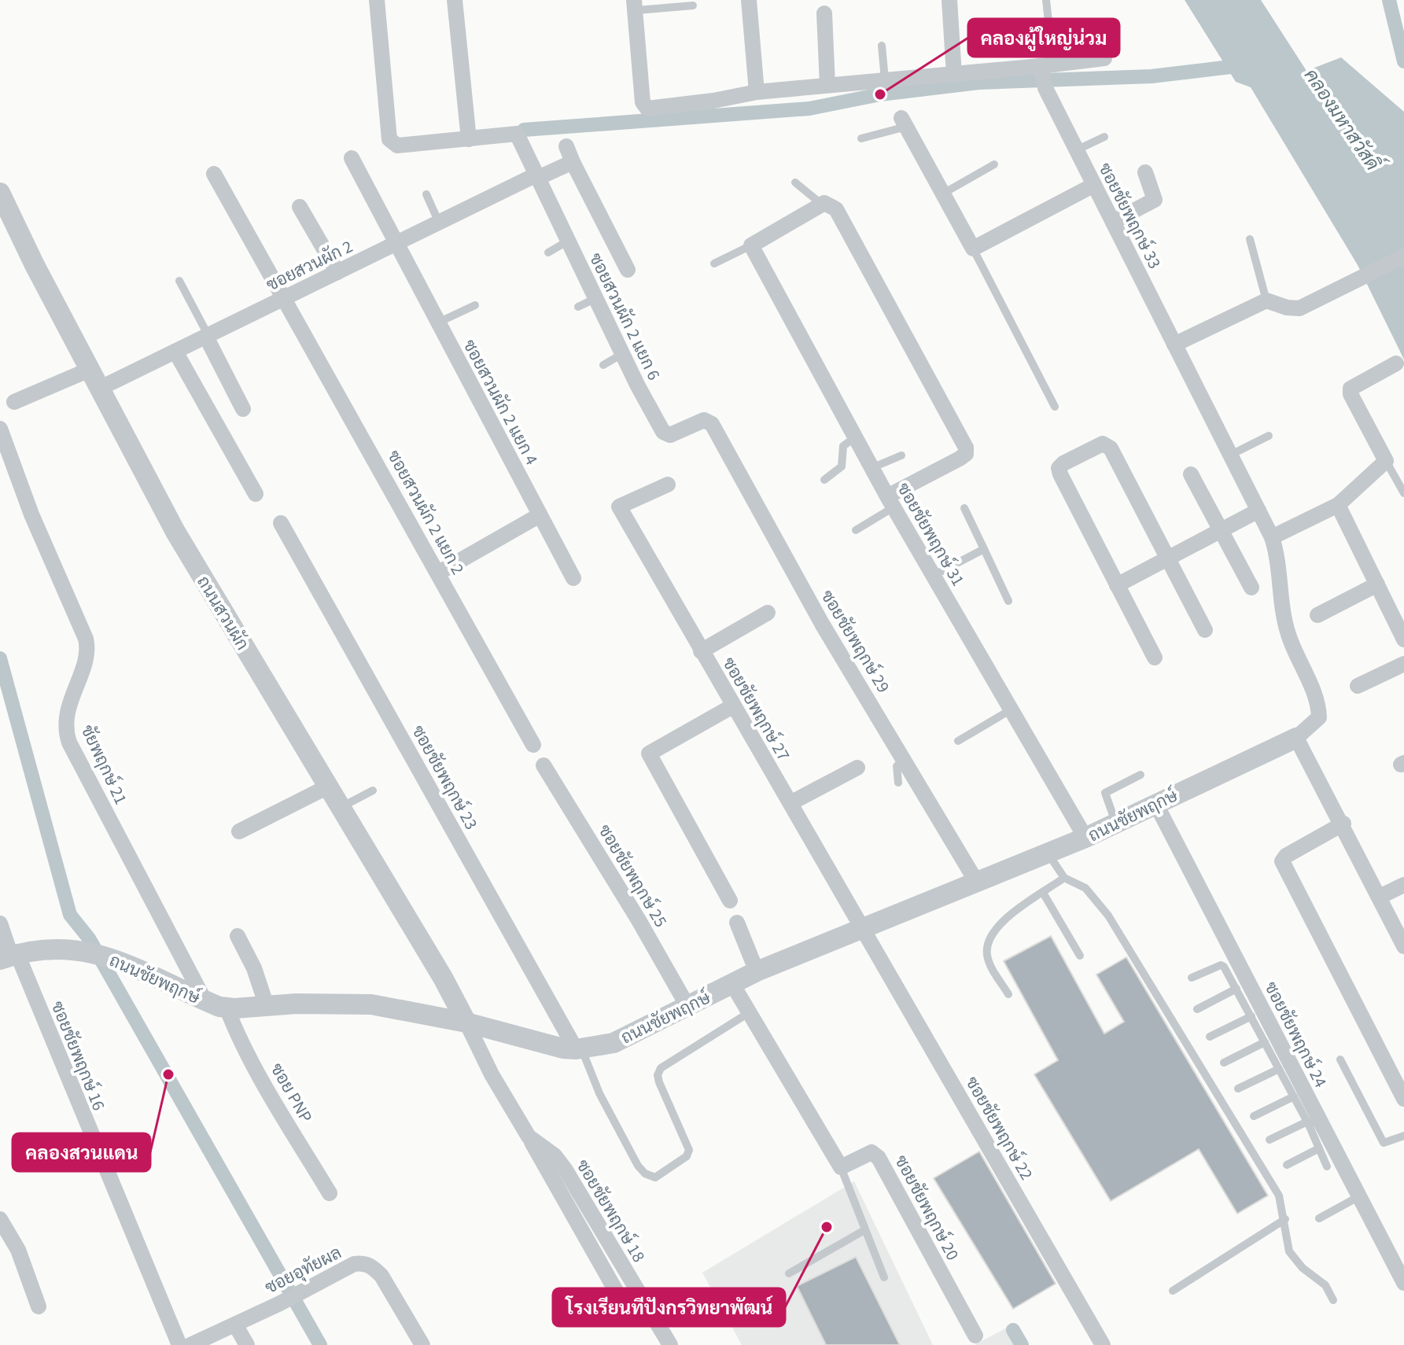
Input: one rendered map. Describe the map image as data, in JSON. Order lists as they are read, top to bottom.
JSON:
{
  "streets": {
    "street": [
      "ซอยชัยพฤกษ์ 33",
      "ซอยสวนผัก 2",
      "ซอยสวนผัก 2 แยก 6",
      "ซอยสวนผัก 2 แยก 4",
      "ซอยสวนผัก 2 แยก 2",
      "ซอยชัยพฤกษ์ 31",
      "ถนนสวนผัก",
      "ซอยชัยพฤกษ์ 29",
      "ซอยชัยพฤกษ์ 27",
      "ชัยพฤกษ์ 21",
      "ซอยชัยพฤกษ์ 23",
      "ถนนชัยพฤกษ์",
      "ซอยชัยพฤกษ์ 25",
      "ซอยชัยพฤกษ์ 24",
      "ซอยชัยพฤกษ์ 16",
      "ซอย PNP",
      "ซอยชัยพฤกษ์ 22",
      "ซอยชัยพฤกษ์ 20",
      "ซอยชัยพฤกษ์ 18",
      "ซอยอุทัยผล"
    ]
  },
  "crossings": [
    ["ซอยชัยพฤกษ์ 33", "ถนนชัยพฤกษ์"],
    ["ซอยสวนผัก 2", "ซอยสวนผัก 2 แยก 6"],
    ["ซอยสวนผัก 2", "ซอยสวนผัก 2 แยก 4"],
    ["ซอยสวนผัก 2", "ซอยสวนผัก 2 แยก 2"],
    ["ซอยสวนผัก 2", "ถนนสวนผัก"],
    ["ซอยสวนผัก 2 แยก 6", "ซอยชัยพฤกษ์ 29"],
    ["ซอยชัยพฤกษ์ 31", "ถนนชัยพฤกษ์"],
    ["ถนนสวนผัก", "ถนนชัยพฤกษ์"],
    ["ถนนสวนผัก", "ซอยชัยพฤกษ์ 18"],
    ["ซอยชัยพฤกษ์ 29", "ถนนชัยพฤกษ์"],
    ["ซอยชัยพฤกษ์ 27", "ถนนชัยพฤกษ์"],
    ["ซอยชัยพฤกษ์ 27", "ซอยชัยพฤกษ์ 22"],
    ["ชัยพฤกษ์ 21", "ถนนชัยพฤกษ์"],
    ["ซอยชัยพฤกษ์ 23", "ถนนชัยพฤกษ์"],
    ["ถนนชัยพฤกษ์", "ซอยชัยพฤกษ์ 25"],
    ["ถนนชัยพฤกษ์", "ซอยชัยพฤกษ์ 24"],
    ["ถนนชัยพฤกษ์", "ซอยชัยพฤกษ์ 16"],
    ["ถนนชัยพฤกษ์", "ซอย PNP"],
    ["ถนนชัยพฤกษ์", "ซอยชัยพฤกษ์ 22"],
    ["ถนนชัยพฤกษ์", "ซอยชัยพฤกษ์ 18"]
  ],
  "water": ["คลองมหาสวัสดิ์"],
  "places": ["คลองผู้ใหญ่น่วม", "คลองสวนแดน", "โรงเรียนทีปังกรวิทยาพัฒน์"]
}
